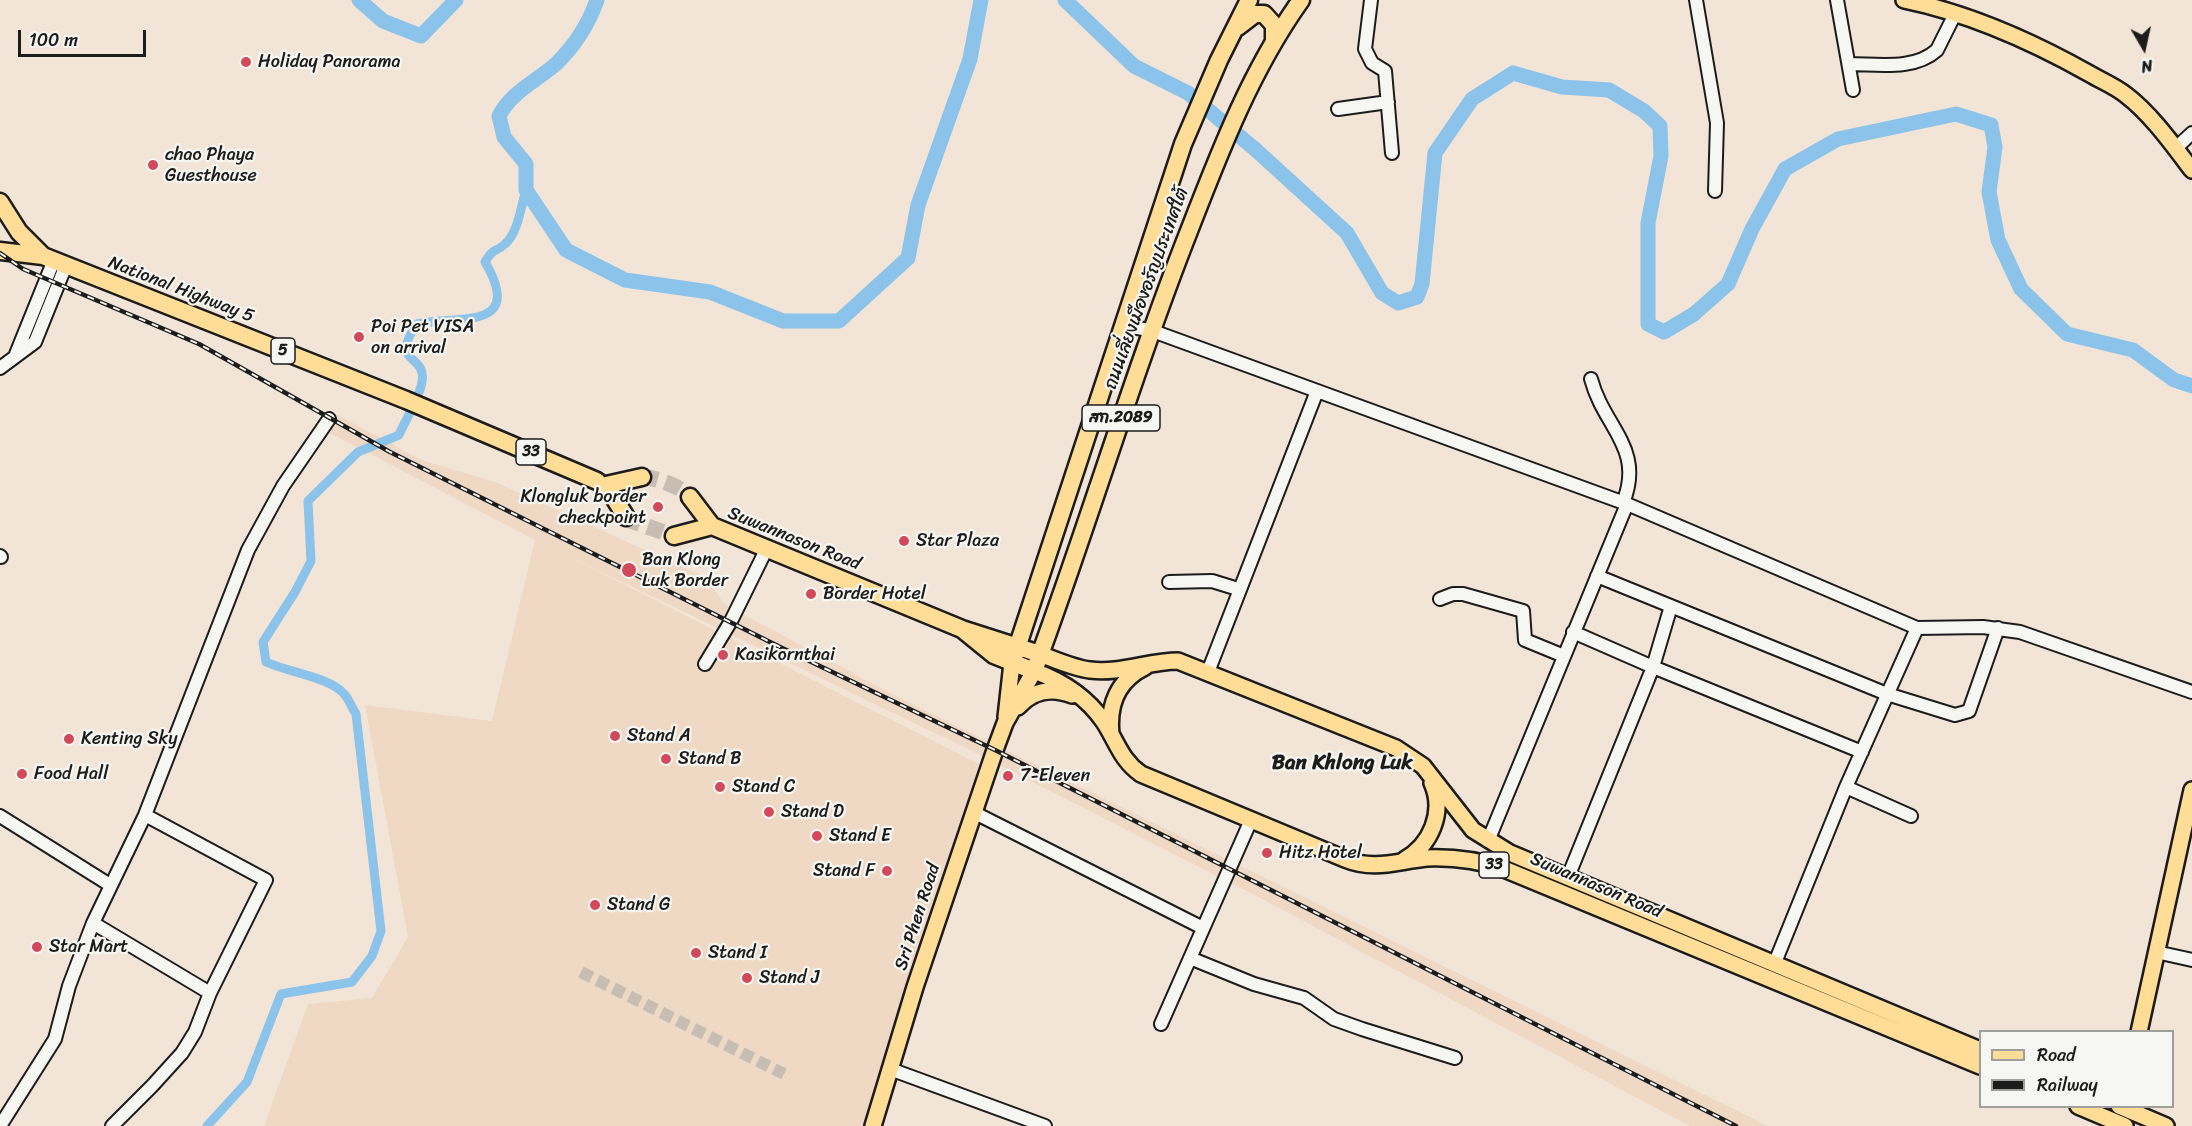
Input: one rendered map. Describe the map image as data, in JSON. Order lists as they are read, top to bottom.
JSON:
{
  "streets": {
    "highway": [
      "ถนนเลี่ยงเมืองอรัญประเทศใต้",
      "National Highway 5",
      "5",
      "สก.2089",
      "33",
      "Suwannason Road"
    ],
    "main road": ["Sri Phen Road"]
  },
  "crossings": [
    ["ถนนเลี่ยงเมืองอรัญประเทศใต้", "Suwannason Road"],
    ["ถนนเลี่ยงเมืองอรัญประเทศใต้", "Sri Phen Road"],
    ["National Highway 5", "33"],
    ["Suwannason Road", "Sri Phen Road"]
  ],
  "districts": ["Ban Khlong Luk"],
  "places": [
    "Holiday Panorama",
    "chao Phaya Guesthouse",
    "Poi Pet VISA on arrival",
    "Klongluk border checkpoint",
    "Star Plaza",
    "Ban Klong Luk Border",
    "Border Hotel",
    "Kasikornthai",
    "Stand A",
    "Kenting Sky",
    "Stand B",
    "Food Hall",
    "7-Eleven",
    "Stand C",
    "Stand D",
    "Stand E",
    "Hitz Hotel",
    "Stand F",
    "Stand G",
    "Star Mart",
    "Stand I",
    "Stand J"
  ],
  "legend": ["Road", "Railway"],
  "scale_bar": "100 m",
  "north": "bottom"
}
